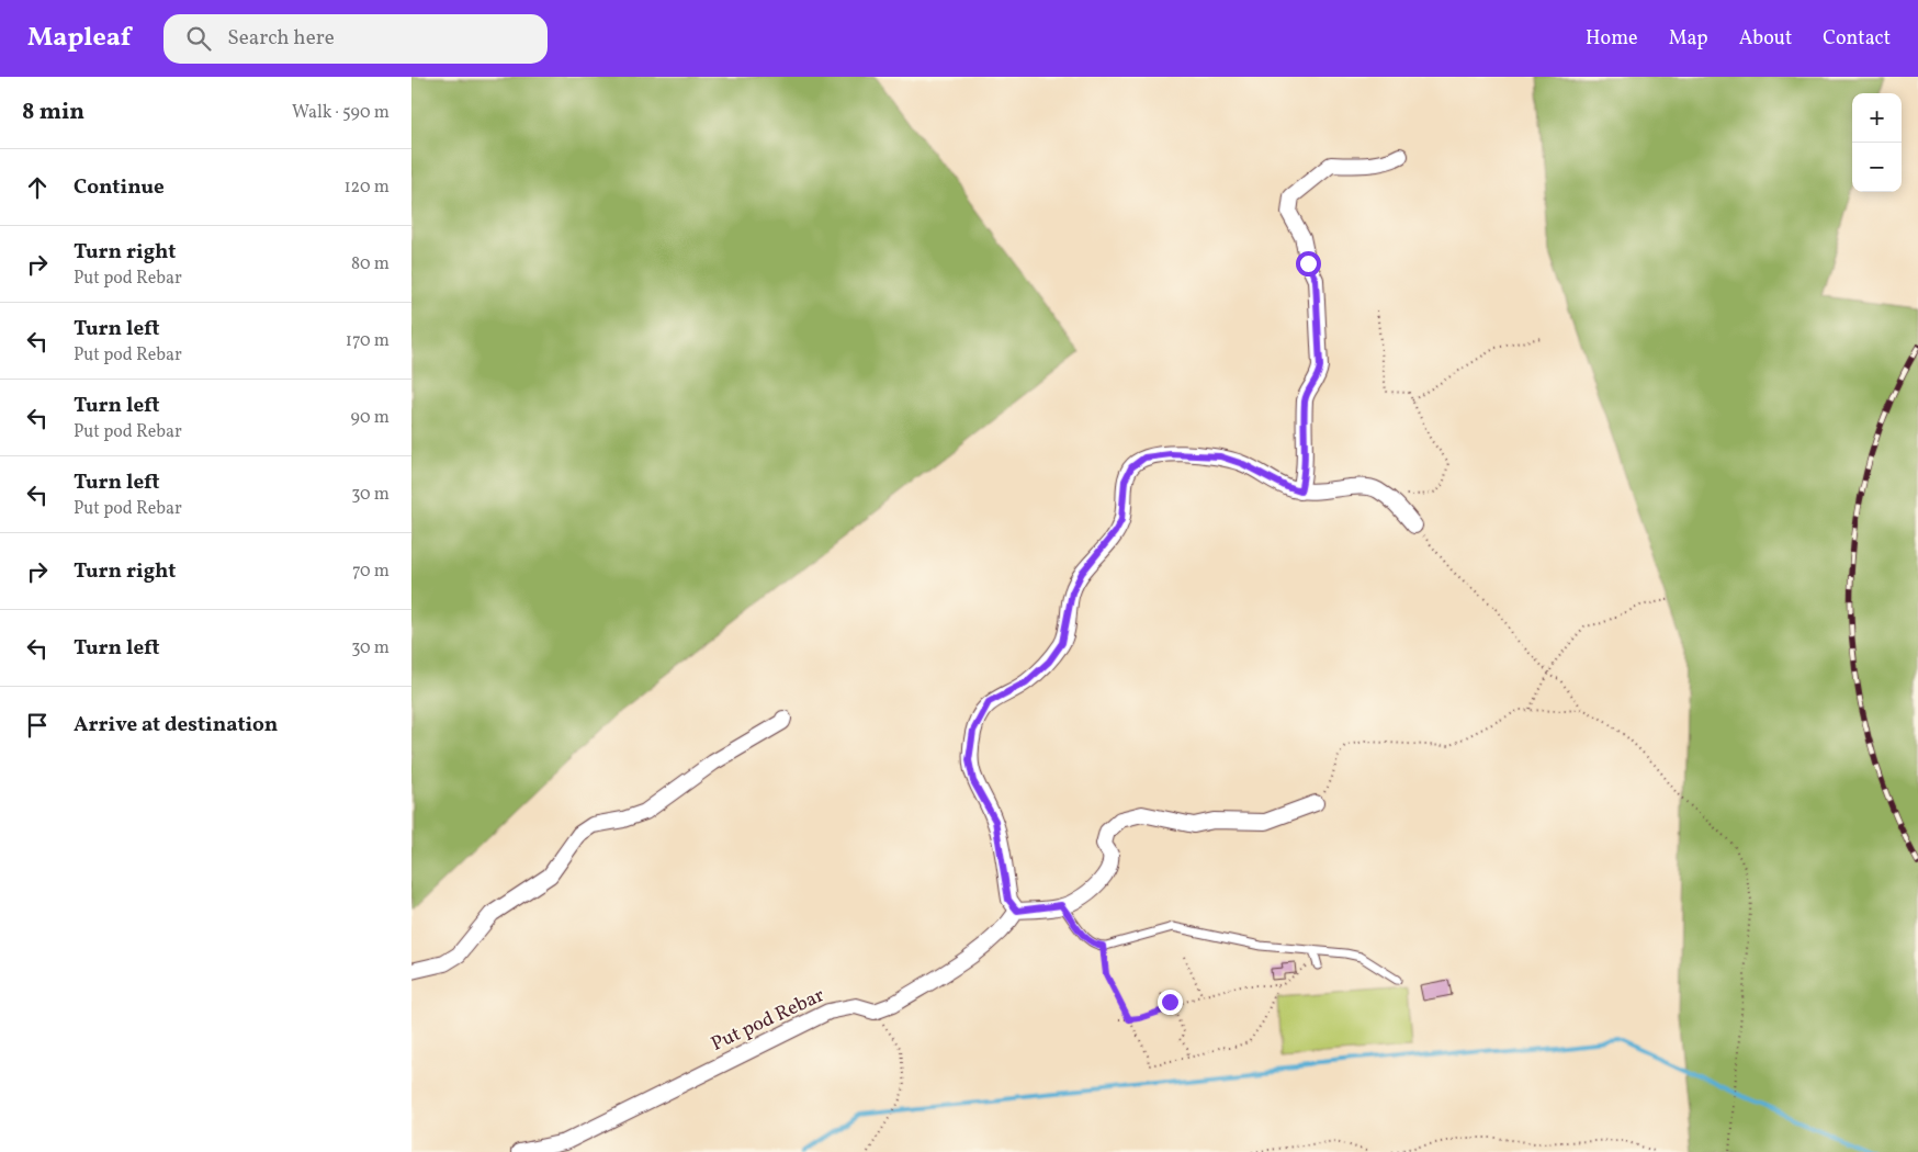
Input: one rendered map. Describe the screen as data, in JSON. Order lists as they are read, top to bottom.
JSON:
{
  "streets": {
    "street": ["Put pod Rebar"]
  },
  "page": {
    "header": "Mapleaf",
    "search": "Search here",
    "nav": [
      "Home",
      "Map",
      "About",
      "Contact"
    ],
    "heading": ["8 min", "Walk · 590 m"],
    "map_buttons": ["+", "−"],
    "list": [
      ["Continue", "120 m"],
      ["Turn right", "Put pod Rebar", "80 m"],
      ["Turn left", "Put pod Rebar", "170 m"],
      ["Turn left", "Put pod Rebar", "90 m"],
      ["Turn left", "Put pod Rebar", "30 m"],
      ["Turn right", "70 m"],
      ["Turn left", "30 m"],
      "Arrive at destination"
    ]
  }
}
